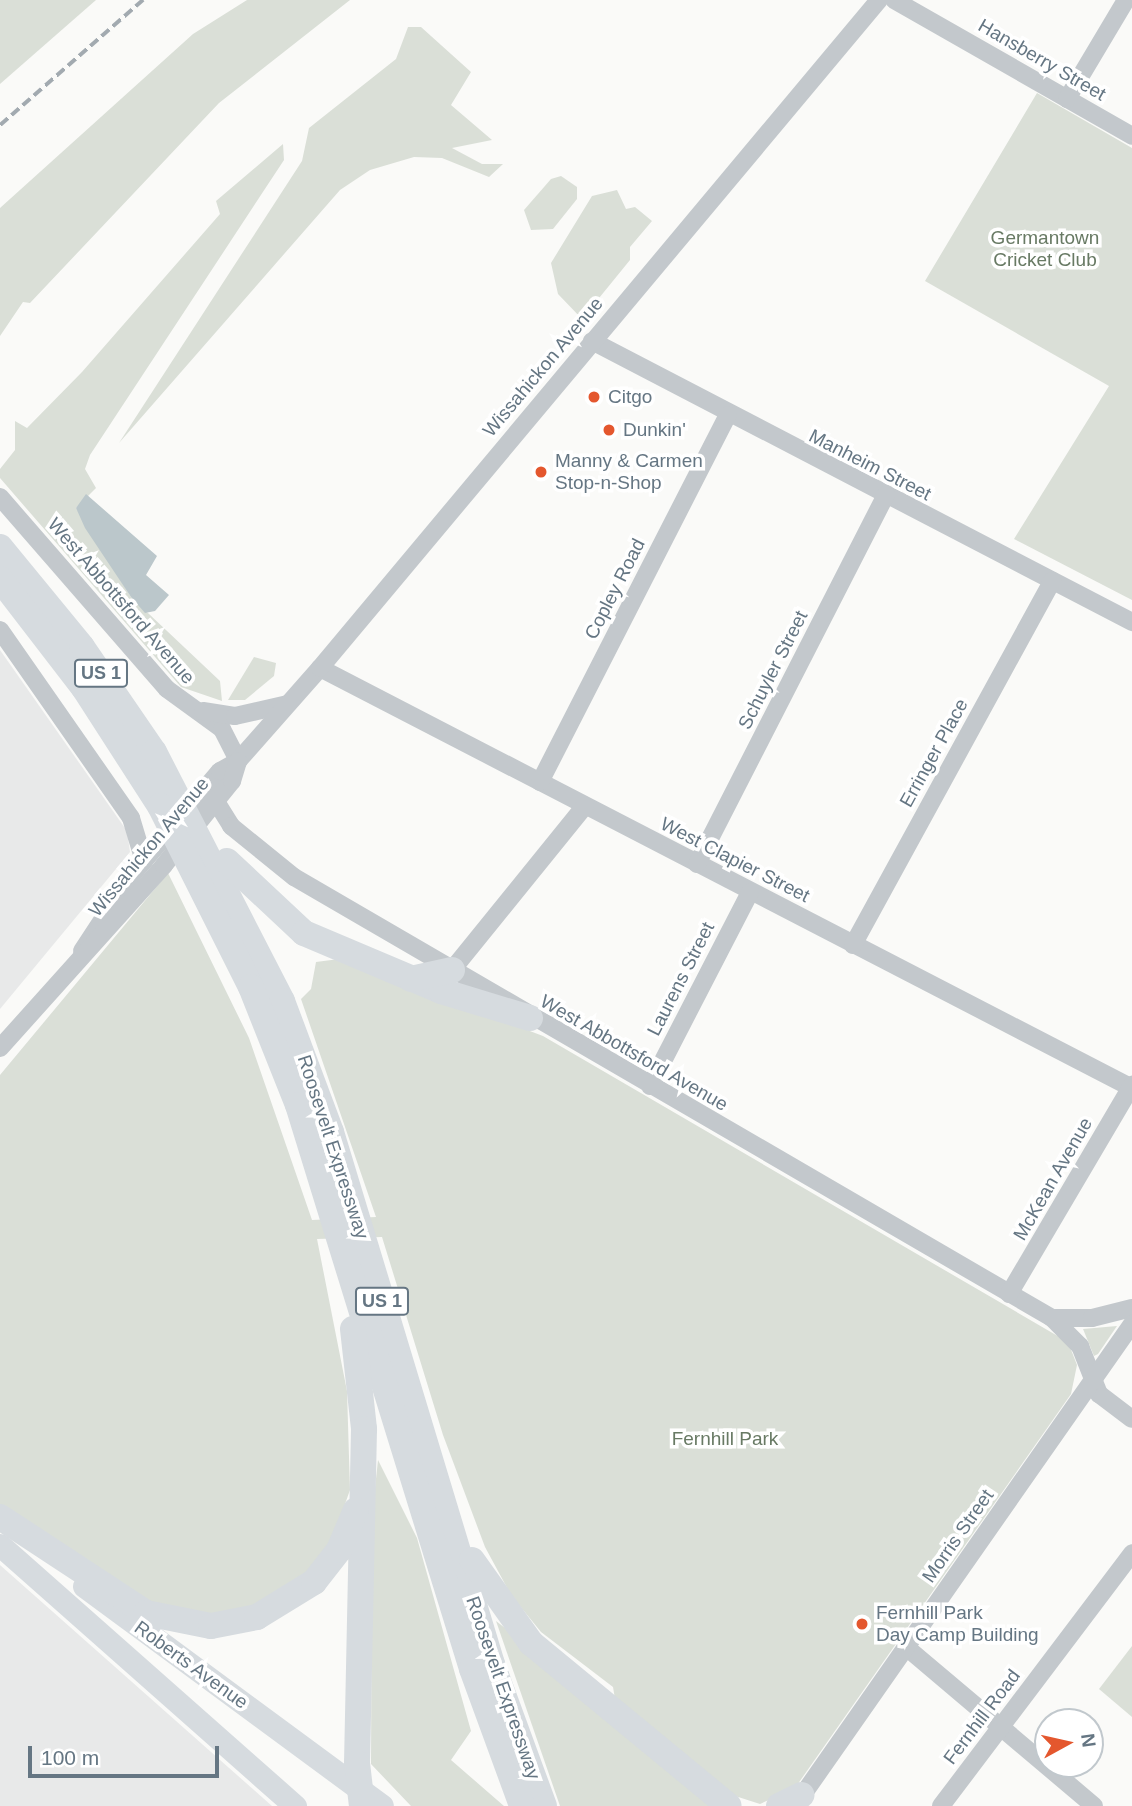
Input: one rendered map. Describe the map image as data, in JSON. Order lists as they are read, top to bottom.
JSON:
{
  "streets": {
    "highway": ["US 1", "Roosevelt Expressway"],
    "main road": ["Roberts Avenue"],
    "street": [
      "Hansberry Street",
      "Wissahickon Avenue",
      "Manheim Street",
      "Copley Road",
      "West Abbottsford Avenue",
      "Schuyler Street",
      "Erringer Place",
      "West Clapier Street",
      "Laurens Street",
      "McKean Avenue",
      "Morris Street",
      "Fernhill Road"
    ]
  },
  "crossings": [
    ["Wissahickon Avenue", "Manheim Street"],
    ["Wissahickon Avenue", "West Abbottsford Avenue"],
    ["Wissahickon Avenue", "West Clapier Street"],
    ["Manheim Street", "Copley Road"],
    ["Manheim Street", "Schuyler Street"],
    ["Manheim Street", "Erringer Place"],
    ["Copley Road", "West Clapier Street"],
    ["West Abbottsford Avenue", "Laurens Street"],
    ["West Abbottsford Avenue", "McKean Avenue"],
    ["West Abbottsford Avenue", "Morris Street"],
    ["Schuyler Street", "West Clapier Street"],
    ["Erringer Place", "West Clapier Street"],
    ["West Clapier Street", "Laurens Street"],
    ["West Clapier Street", "McKean Avenue"]
  ],
  "parks": ["Germantown Cricket Club", "Fernhill Park"],
  "places": [
    "Citgo",
    "Dunkin'",
    "Manny & Carmen Stop-n-Shop",
    "Fernhill Park Day Camp Building"
  ],
  "scale_bar": "100 m",
  "north": "right"
}
